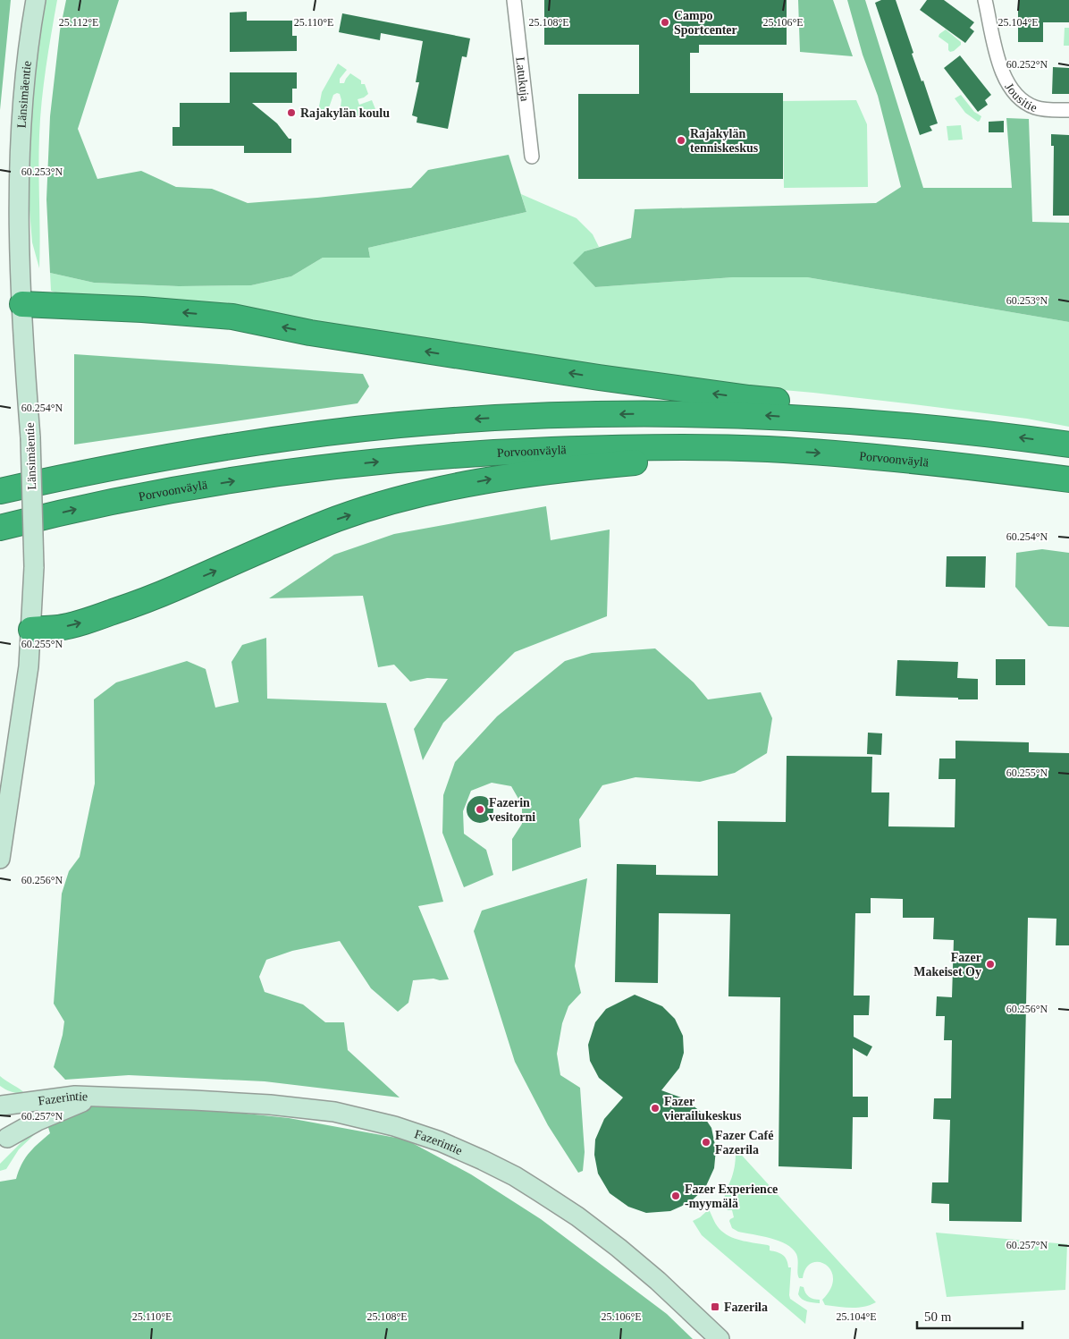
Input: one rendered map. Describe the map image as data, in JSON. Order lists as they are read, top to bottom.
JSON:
{
  "streets": {
    "highway": ["Porvoonväylä"],
    "main road": ["Länsimäentie", "Fazerintie"],
    "street": ["Latukuja", "Jousitie"]
  },
  "places": {
    "other": [
      "Campo Sportcenter",
      "Rajakylän koulu",
      "Rajakylän tenniskeskus",
      "Fazerin vesitorni",
      "Fazer Makeiset Oy",
      "Fazer vierailukeskus",
      "Fazer Café Fazerila",
      "Fazer Experience -myymälä"
    ],
    "transit": ["Fazerila"]
  },
  "scale_bar": "50 m",
  "coordinates": [
    "25.112°E",
    "25.110°E",
    "25.108°E",
    "25.106°E",
    "25.104°E",
    "60.252°N",
    "60.253°N",
    "60.254°N",
    "60.255°N",
    "60.256°N",
    "60.257°N"
  ]
}
